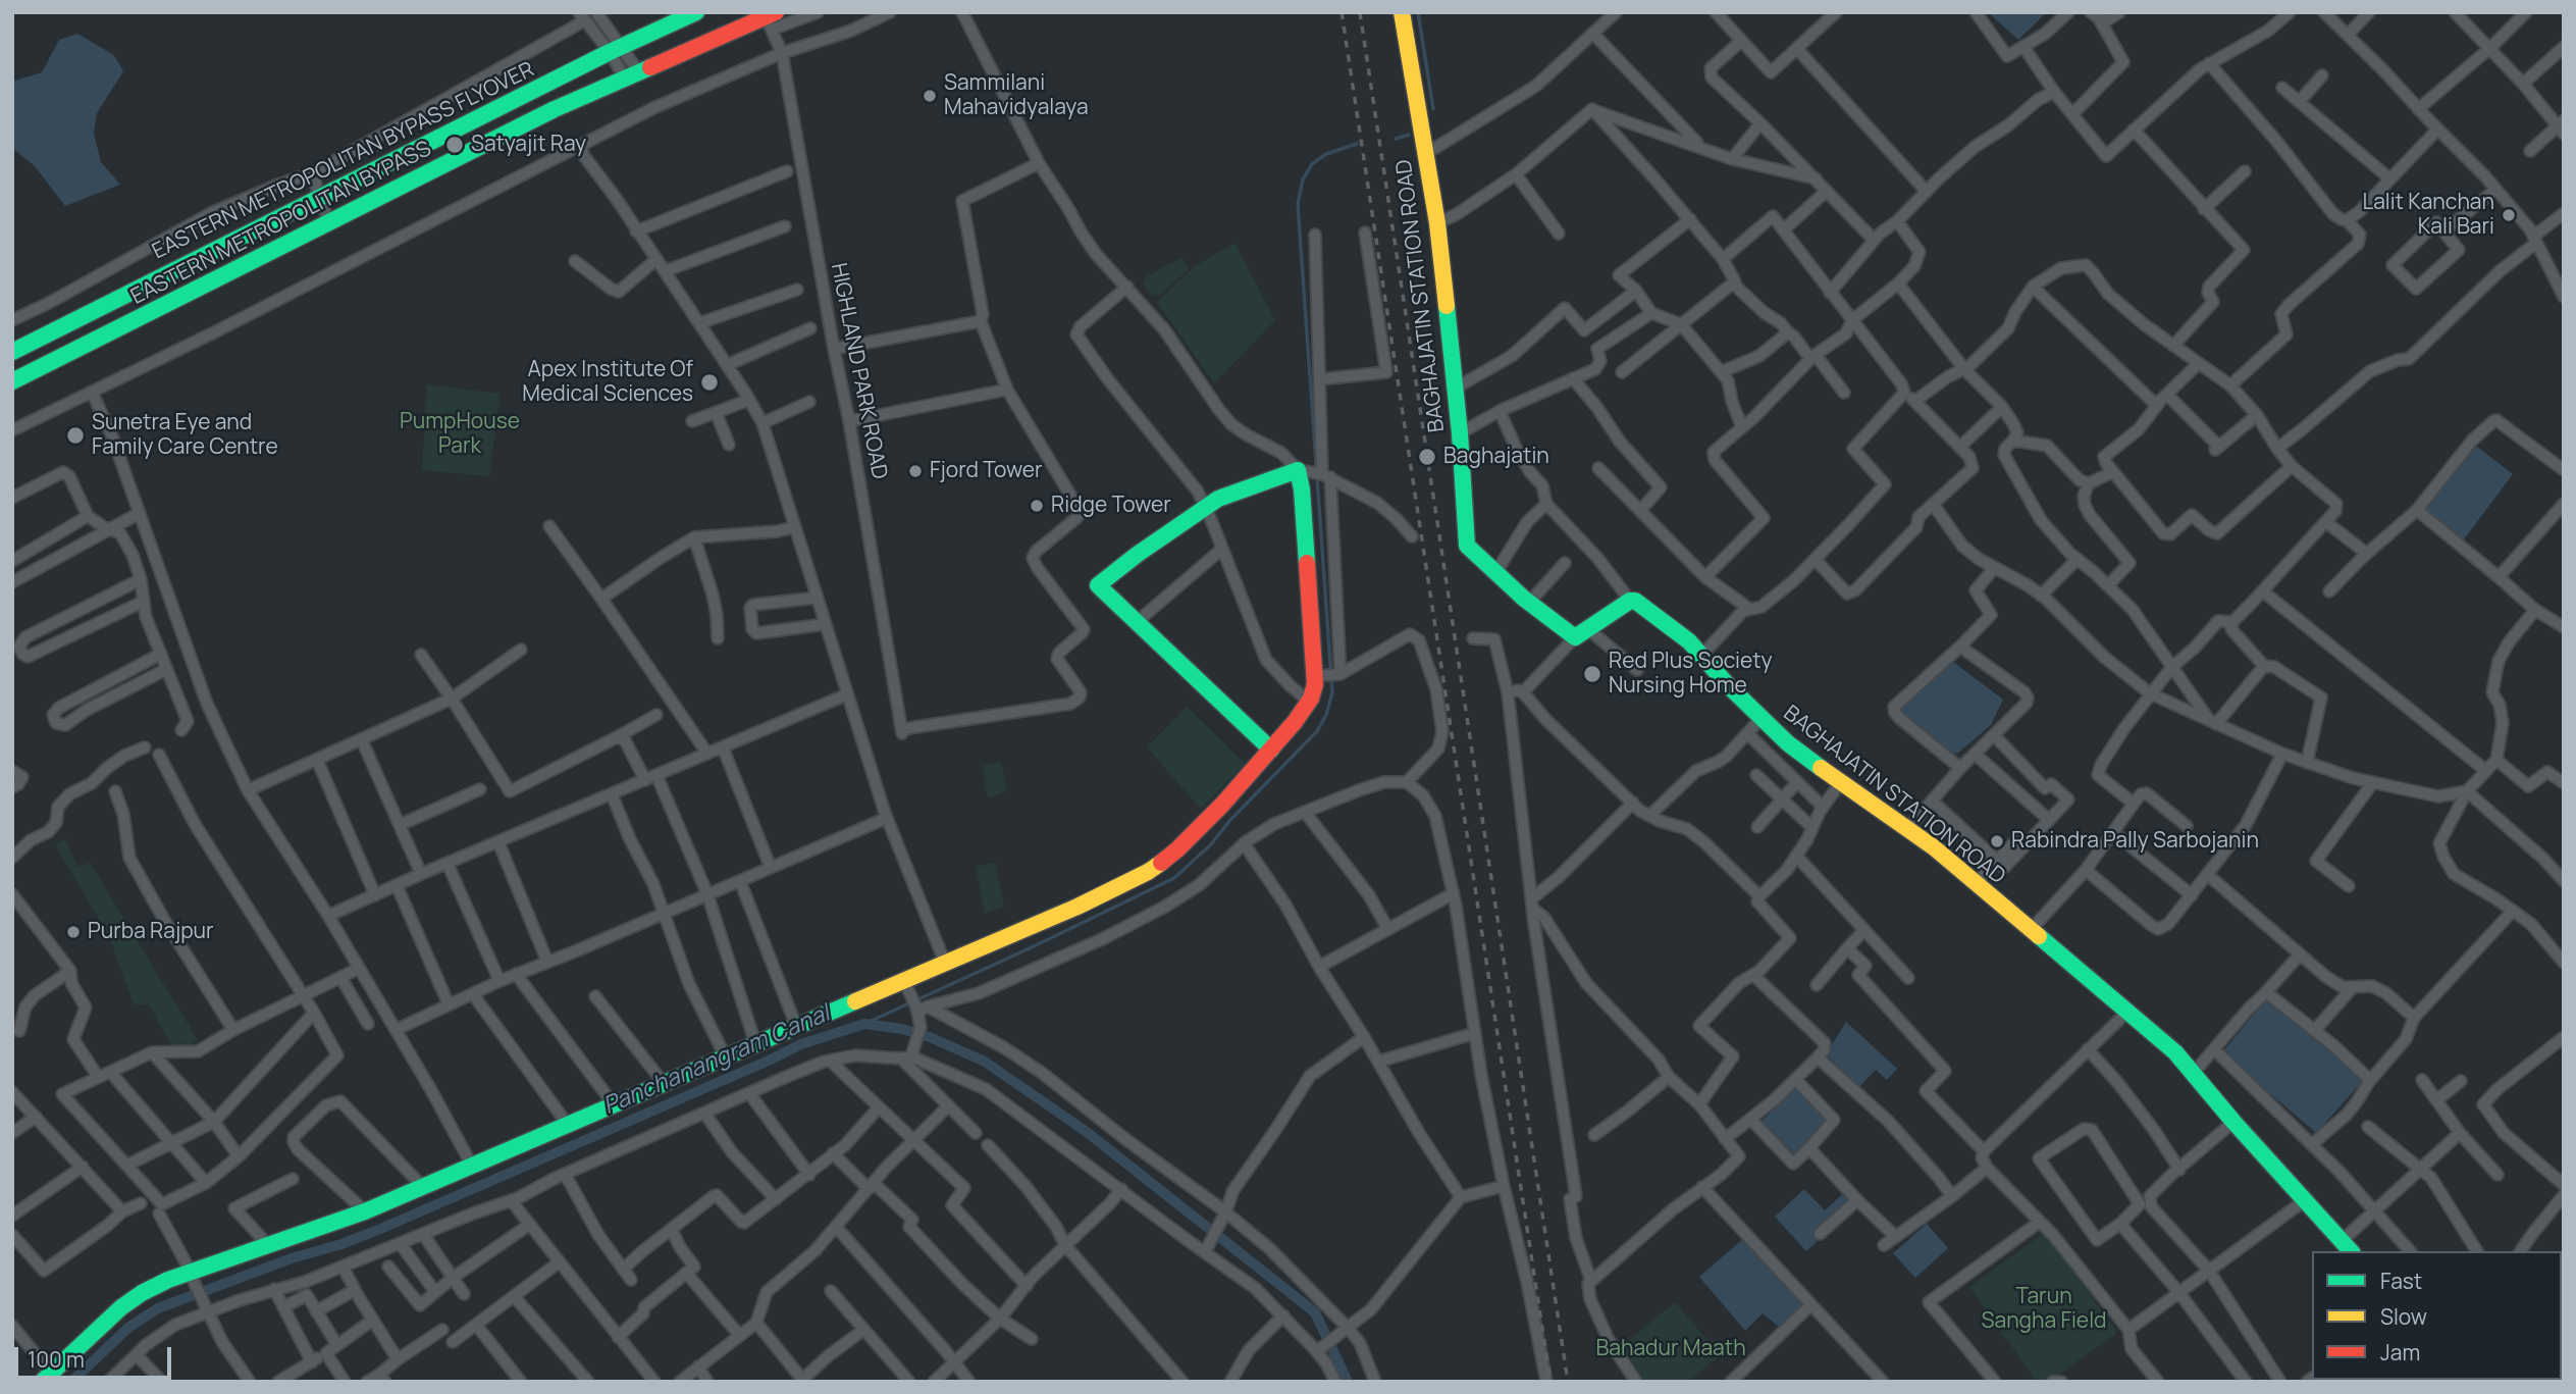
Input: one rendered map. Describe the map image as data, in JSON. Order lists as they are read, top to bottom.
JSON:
{
  "streets": {
    "street": [
      "EASTERN METROPOLITAN BYPASS FLYOVER",
      "EASTERN METROPOLITAN BYPASS",
      "BAGHAJATIN STATION ROAD",
      "HIGHLAND PARK ROAD"
    ]
  },
  "crossings": [
    ["EASTERN METROPOLITAN BYPASS", "HIGHLAND PARK ROAD"]
  ],
  "water": ["Panchanangram Canal"],
  "parks": ["PumpHouse Park", "Tarun Sangha Field", "Bahadur Maath"],
  "places": [
    "Sammilani Mahavidyalaya",
    "Satyajit Ray",
    "Lalit Kanchan Kali Bari",
    "Apex Institute Of Medical Sciences",
    "Sunetra Eye and Family Care Centre",
    "Baghajatin",
    "Fjord Tower",
    "Ridge Tower",
    "Red Plus Society Nursing Home",
    "Rabindra Pally Sarbojanin",
    "Purba Rajpur"
  ],
  "legend": ["Fast", "Slow", "Jam"],
  "scale_bar": "100 m"
}
